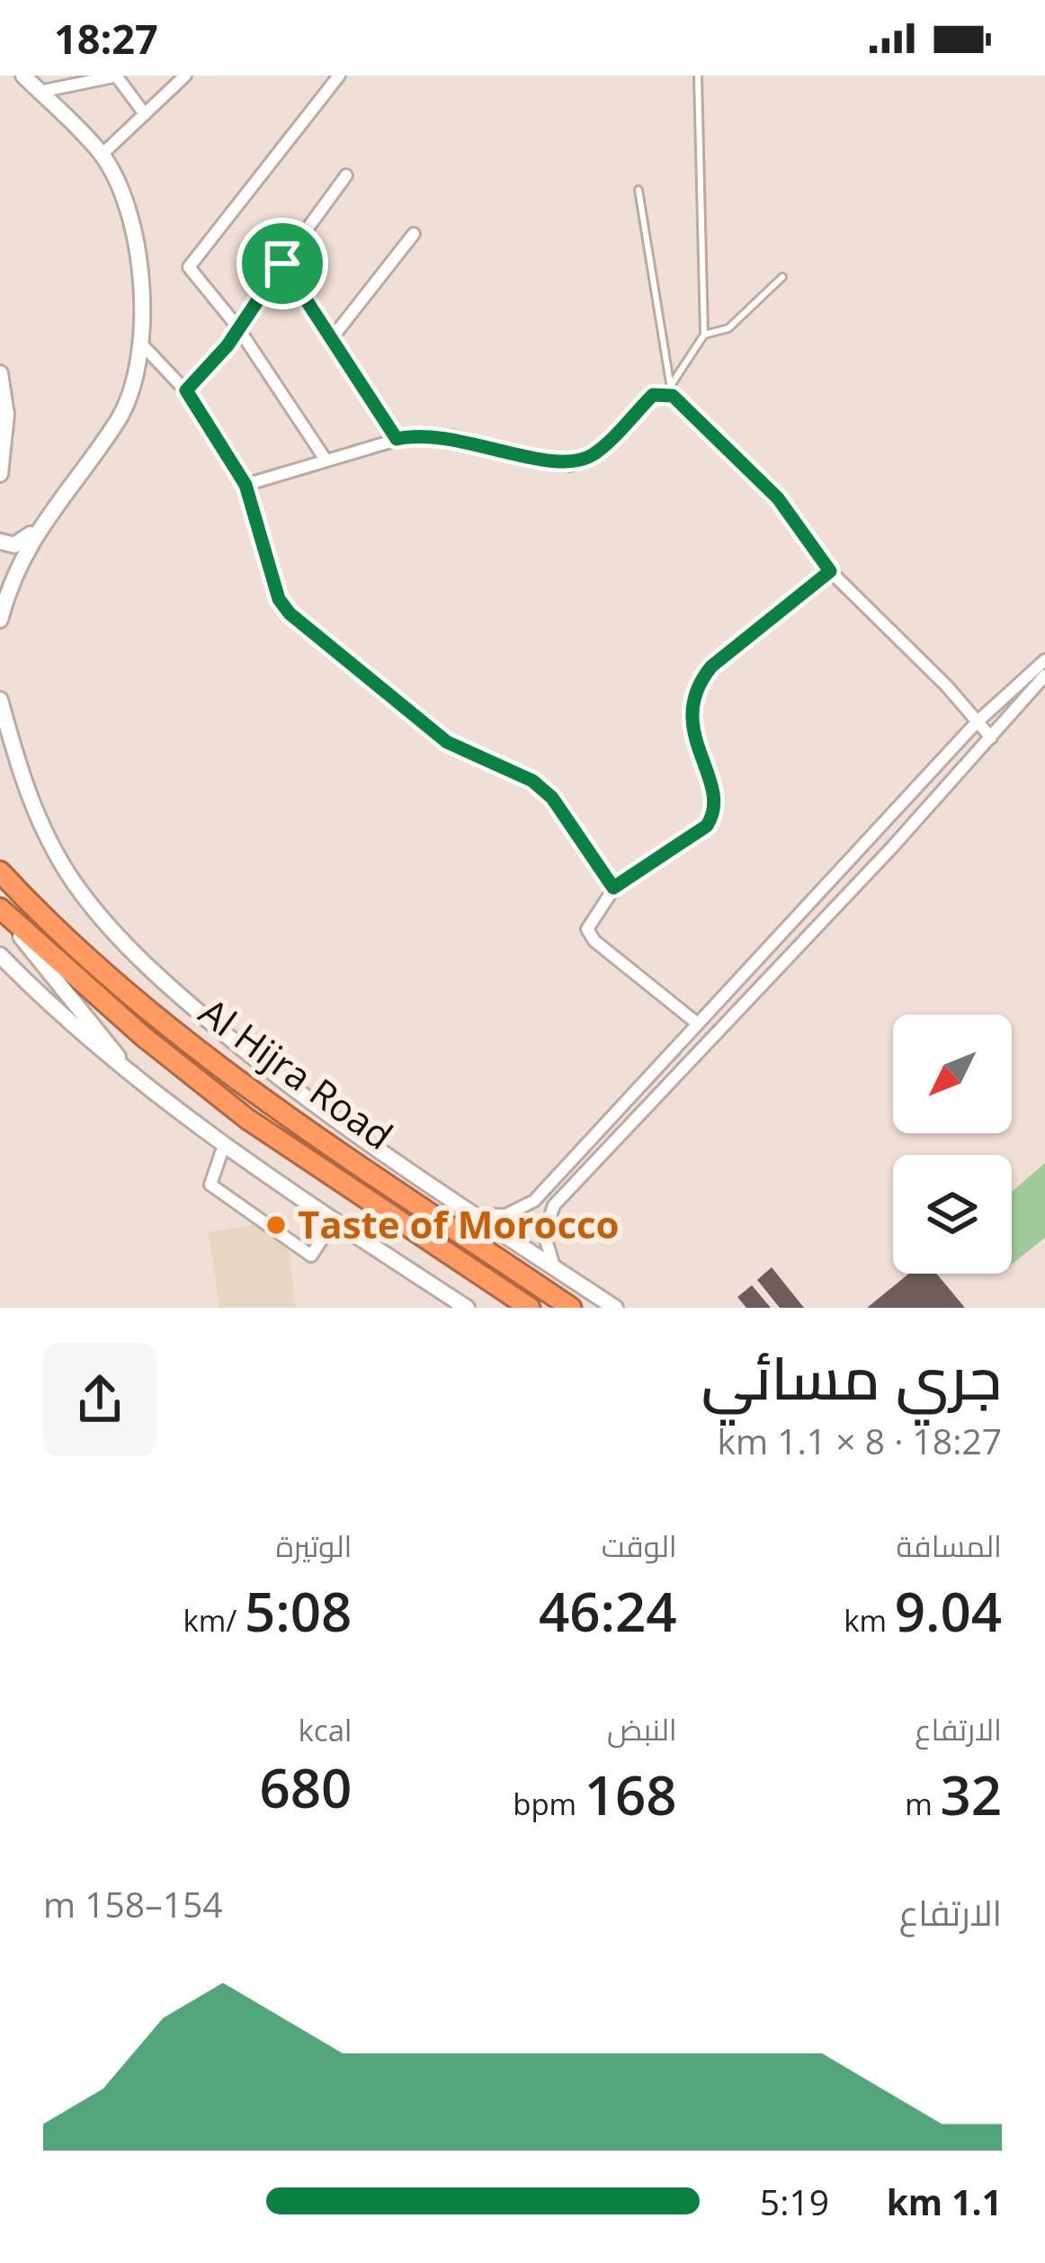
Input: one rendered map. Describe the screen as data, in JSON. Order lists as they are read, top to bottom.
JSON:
{
  "streets": {
    "highway": ["Al Hijra Road"]
  },
  "places": ["Taste of Morocco"],
  "north": "bottom left",
  "page": {
    "status": "18:27",
    "heading": ["جري مسائي", "18:27 · 8 × 1.1 km"],
    "stats": [
      ["المسافة", "9.04 km"],
      ["الوقت", "46:24"],
      ["الوتيرة", "5:08 /km"],
      ["الارتفاع", "32 m"],
      ["النبض", "168 bpm"],
      ["kcal", "680"]
    ],
    "chart": ["الارتفاع", "154–158 m"],
    "list": [
      {
        "name": "1.1 km",
        "note": "5:19"
      }
    ]
  }
}
